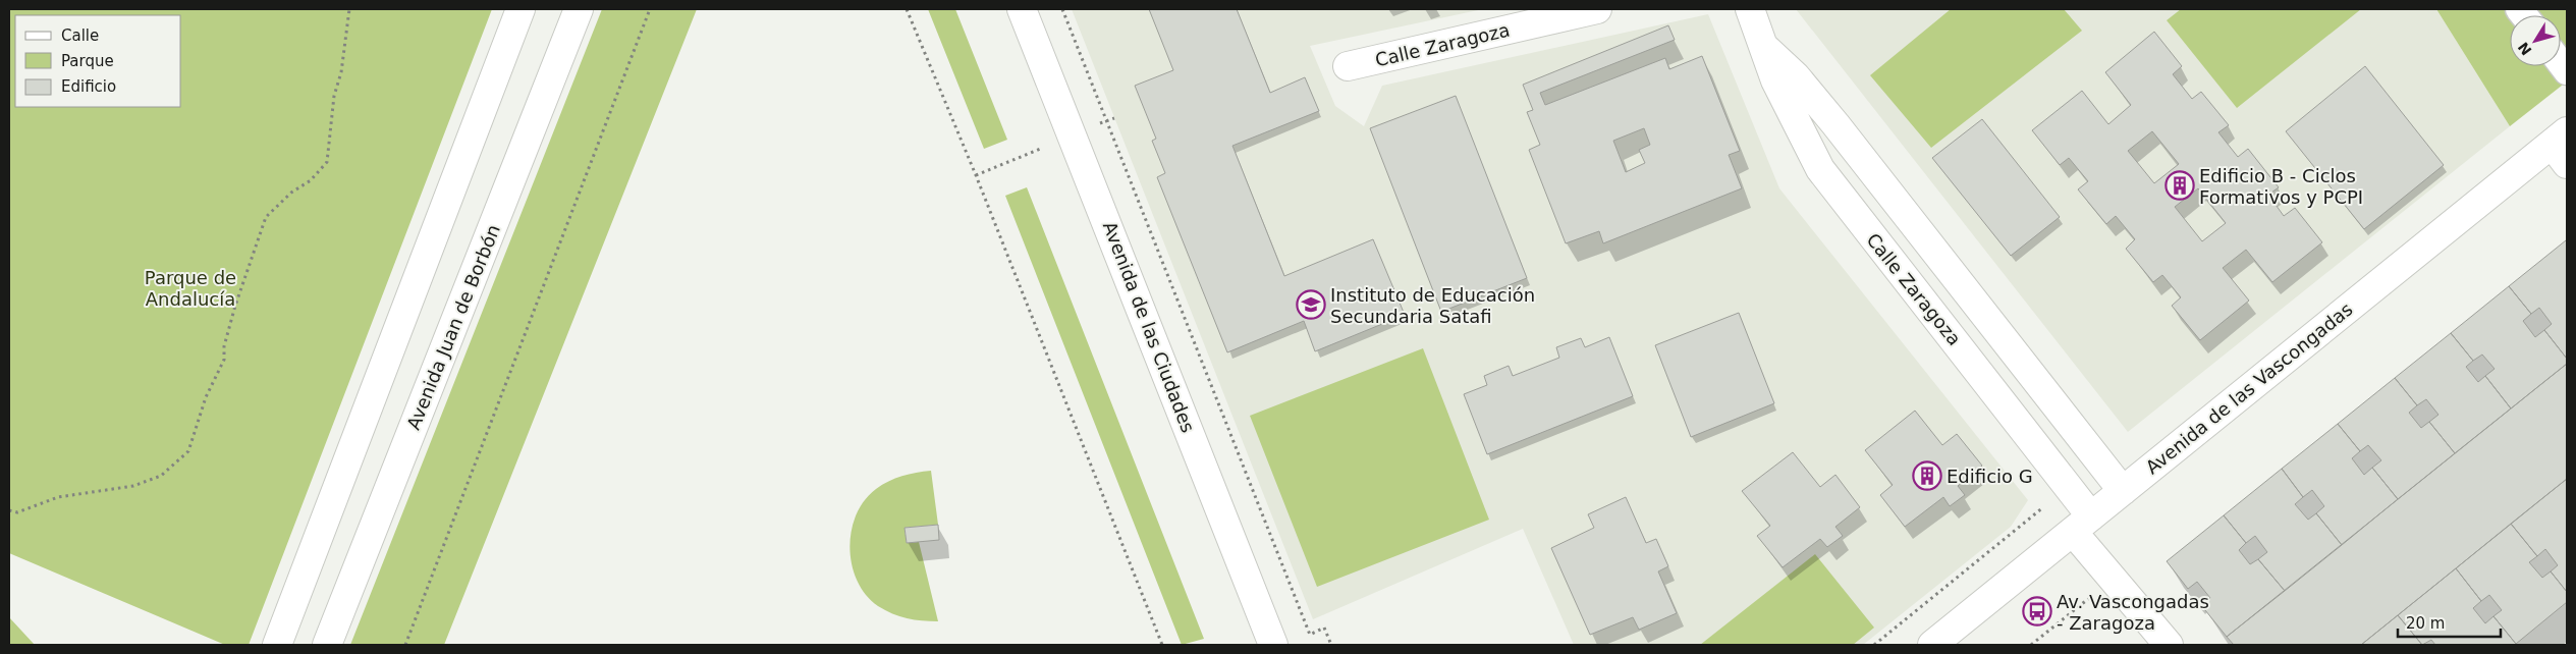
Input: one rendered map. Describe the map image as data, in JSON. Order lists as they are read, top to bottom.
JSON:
{
  "streets": {
    "street": [
      "Calle Zaragoza",
      "Avenida Juan de Borbón",
      "Avenida de las Ciudades",
      "Avenida de las Vascongadas"
    ]
  },
  "crossings": [
    ["Calle Zaragoza", "Avenida de las Vascongadas"]
  ],
  "parks": ["Parque de Andalucía"],
  "places": {
    "building": ["Edificio B - Ciclos Formativos y PCPI", "Edificio G"],
    "school or university": ["Instituto de Educación Secundaria Satafi"],
    "bus stop": ["Av. Vascongadas - Zaragoza"]
  },
  "legend": ["Calle", "Parque", "Edificio"],
  "scale_bar": "20 m",
  "north": "bottom left"
}
